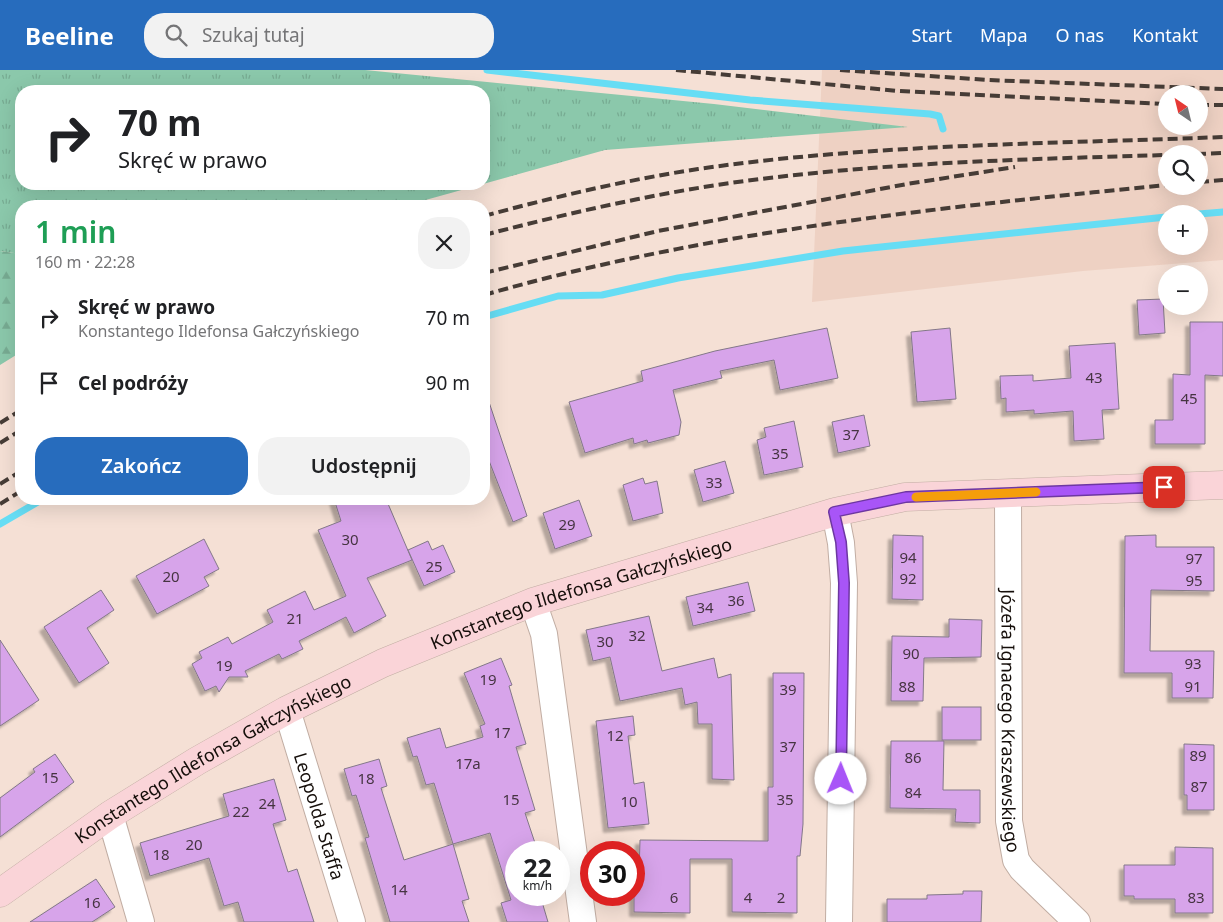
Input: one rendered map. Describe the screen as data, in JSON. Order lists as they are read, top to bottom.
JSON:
{
  "streets": {
    "street": ["Konstantego Ildefonsa Gałczyńskiego", "Józefa Ignacego Kraszewskiego", "Leopolda Staffa"]
  },
  "crossings": [
    ["Konstantego Ildefonsa Gałczyńskiego", "Józefa Ignacego Kraszewskiego"],
    ["Konstantego Ildefonsa Gałczyńskiego", "Leopolda Staffa"]
  ],
  "house_numbers": [
    "43",
    "45",
    "37",
    "35",
    "33",
    "29",
    "30",
    "94",
    "97",
    "25",
    "20",
    "92",
    "95",
    "36",
    "34",
    "21",
    "32",
    "30",
    "90",
    "93",
    "19",
    "19",
    "88",
    "91",
    "39",
    "17",
    "12",
    "37",
    "89",
    "86",
    "17a",
    "15",
    "18",
    "87",
    "84",
    "15",
    "35",
    "10",
    "24",
    "22",
    "20",
    "18",
    "14",
    "6",
    "4",
    "2",
    "83",
    "16"
  ],
  "north": "top left",
  "page": {
    "header": "Beeline",
    "search": "Szukaj tutaj",
    "nav": [
      "Start",
      "Mapa",
      "O nas",
      "Kontakt"
    ],
    "map_buttons": ["+", "−"],
    "turn": ["70 m", "Skręć w prawo"],
    "heading": ["1 min", "160 m · 22:28"],
    "list": [
      {
        "name": "Skręć w prawo",
        "note": "Konstantego Ildefonsa Gałczyńskiego",
        "value": "70 m"
      },
      {
        "name": "Cel podróży",
        "value": "90 m"
      }
    ],
    "buttons": ["Zakończ", "Udostępnij"],
    "speed": "22 km/h",
    "limit": "30"
  }
}
